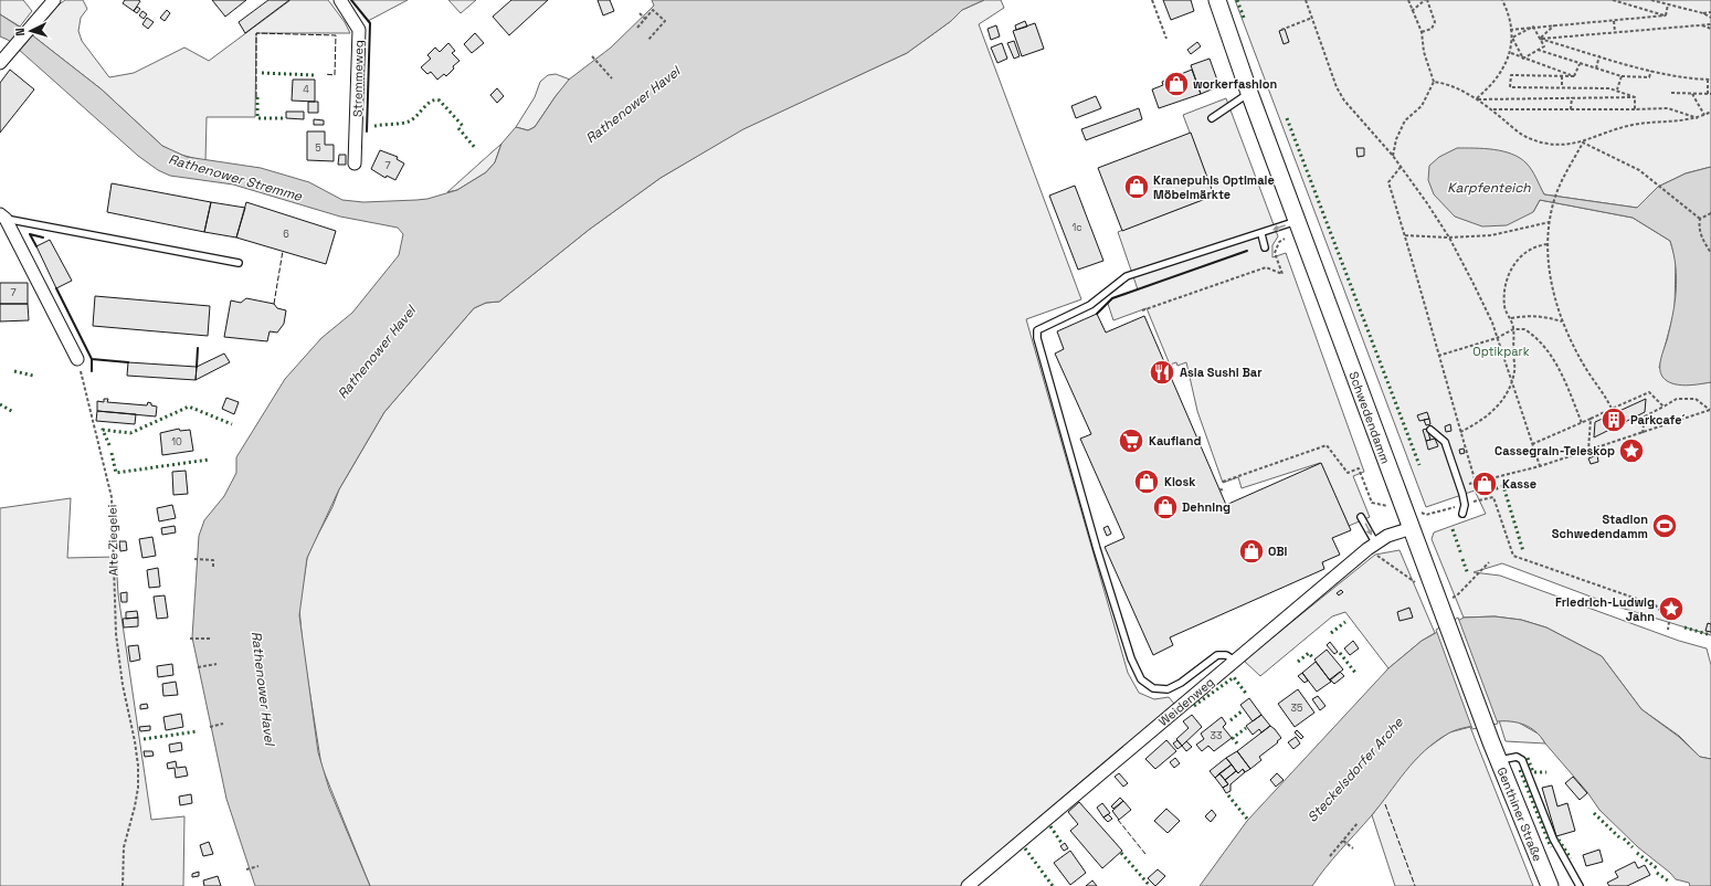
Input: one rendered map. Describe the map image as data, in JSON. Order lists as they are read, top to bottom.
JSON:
{
  "streets": {
    "main road": ["Schwedendamm", "Genthiner Straße"],
    "street": ["Stremmeweg", "Weidenweg"],
    "path": ["Alte Ziegelei"]
  },
  "crossings": [
    ["Schwedendamm", "Weidenweg"],
    ["Schwedendamm", "Genthiner Straße"]
  ],
  "water": [
    "Rathenower Havel",
    "Rathenower Stremme",
    "Karpfenteich",
    "Steckelsdorfer Arche"
  ],
  "parks": ["Optikpark"],
  "places": {
    "shop": [
      "workerfashion",
      "Kranepuhls Optimale Möbelmärkte",
      "Kiosk",
      "Kasse",
      "Dehning",
      "OBI"
    ],
    "restaurant": ["Asia Sushi Bar"],
    "building": ["Parkcafe´"],
    "supermarket": ["Kaufland"],
    "place": ["Cassegrain-Teleskop", "Friedrich-Ludwig Jahn"],
    "sports": ["Stadion Schwedendamm"]
  },
  "house_numbers": [
    "4",
    "5",
    "7",
    "1c",
    "6",
    "7",
    "10",
    "35",
    "33"
  ],
  "north": "left"
}
